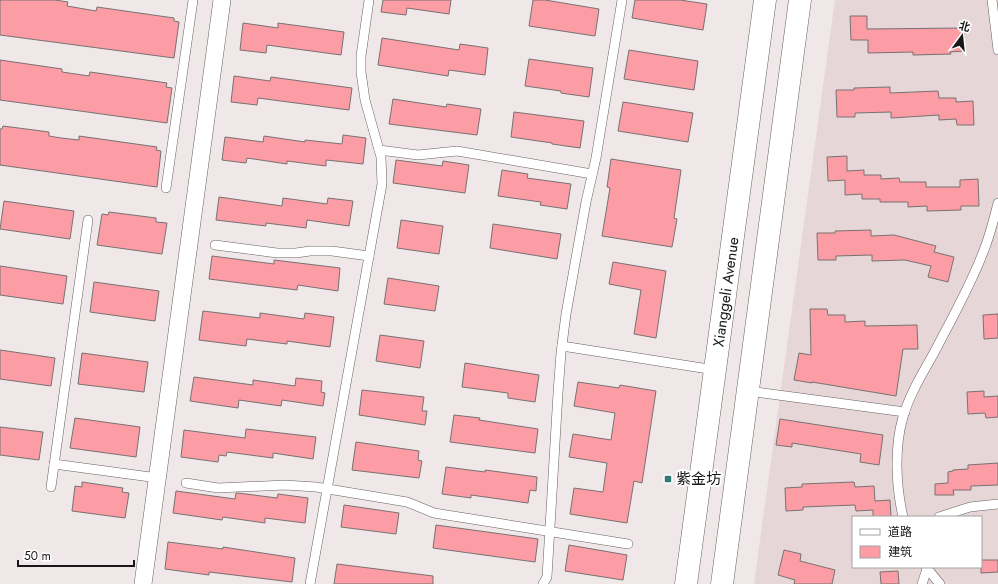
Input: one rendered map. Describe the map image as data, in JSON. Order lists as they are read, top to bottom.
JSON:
{
  "streets": {
    "main road": ["Xianggeli Avenue"]
  },
  "places": {
    "transit": ["紫金坊"]
  },
  "legend": ["道路", "建筑"],
  "scale_bar": "50 m",
  "north": "top"
}
